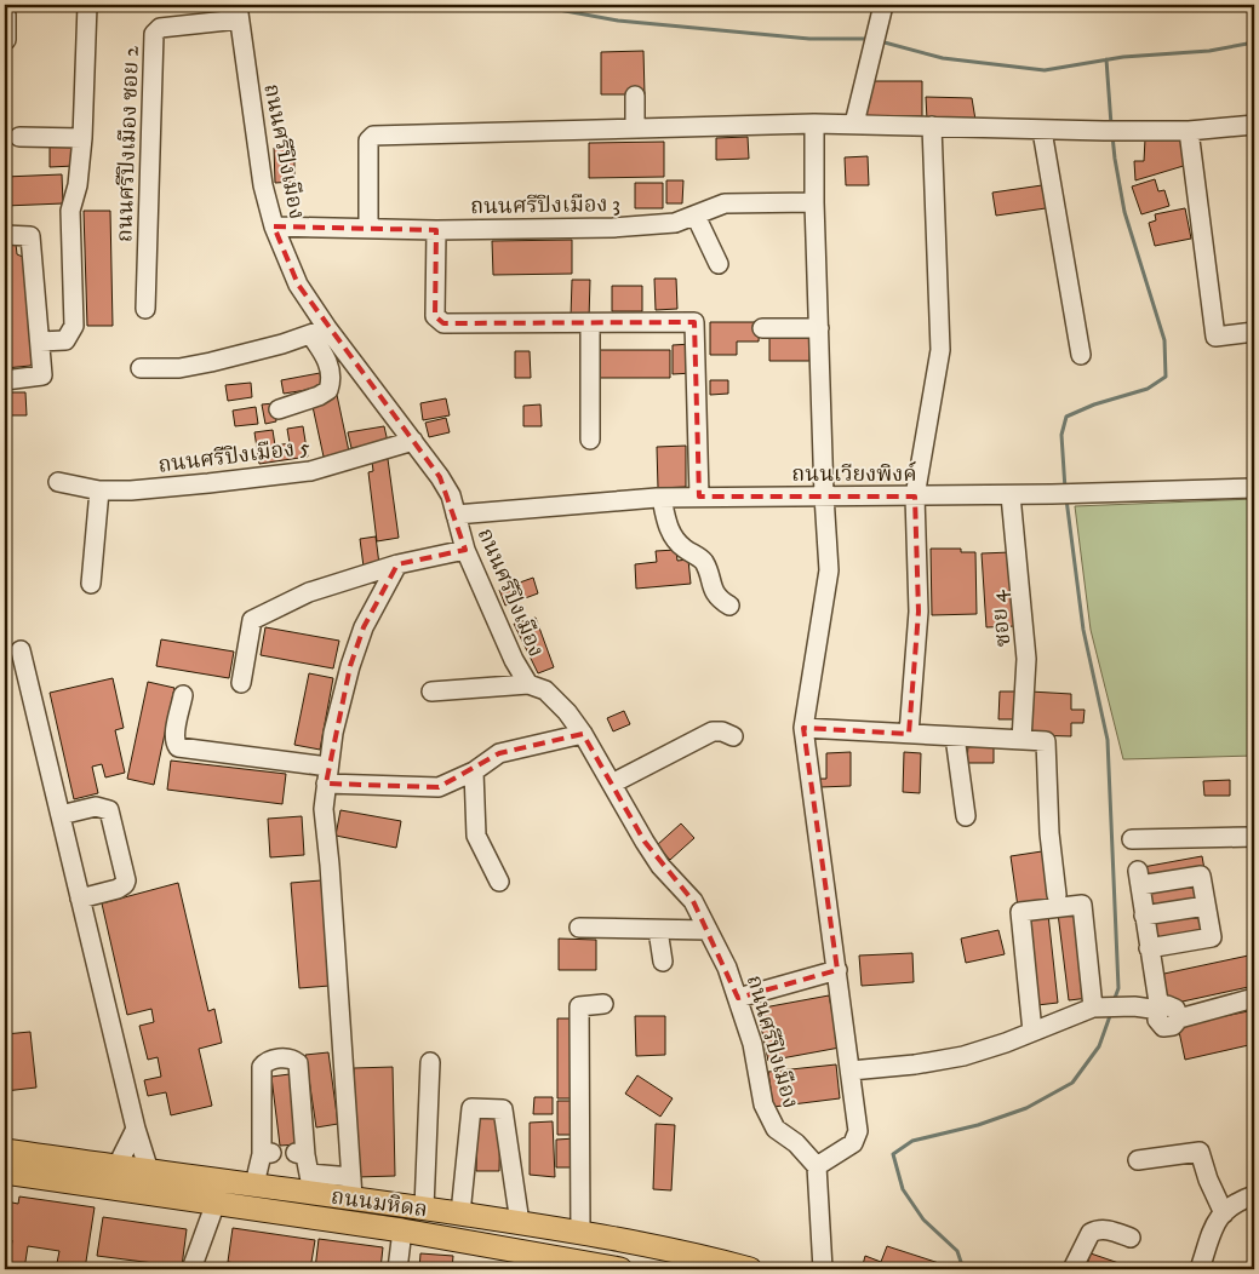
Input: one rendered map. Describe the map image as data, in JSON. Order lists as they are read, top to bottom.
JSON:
{
  "streets": {
    "main road": ["ถนนมหิดล"],
    "street": [
      "ถนนศรีปิงเมือง ซอย 2",
      "ถนนศรีปิงเมือง",
      "ถนนศรีปิงเมือง 3",
      "ถนนศรีปิงเมือง 5",
      "ถนนเวียงพิงค์",
      "ซอย 4"
    ]
  },
  "crossings": [
    ["ถนนศรีปิงเมือง ซอย 2", "ถนนศรีปิงเมือง"],
    ["ถนนศรีปิงเมือง", "ถนนศรีปิงเมือง 3"],
    ["ถนนศรีปิงเมือง", "ถนนศรีปิงเมือง 5"],
    ["ถนนศรีปิงเมือง", "ถนนเวียงพิงค์"],
    ["ถนนเวียงพิงค์", "ซอย 4"]
  ]
}
